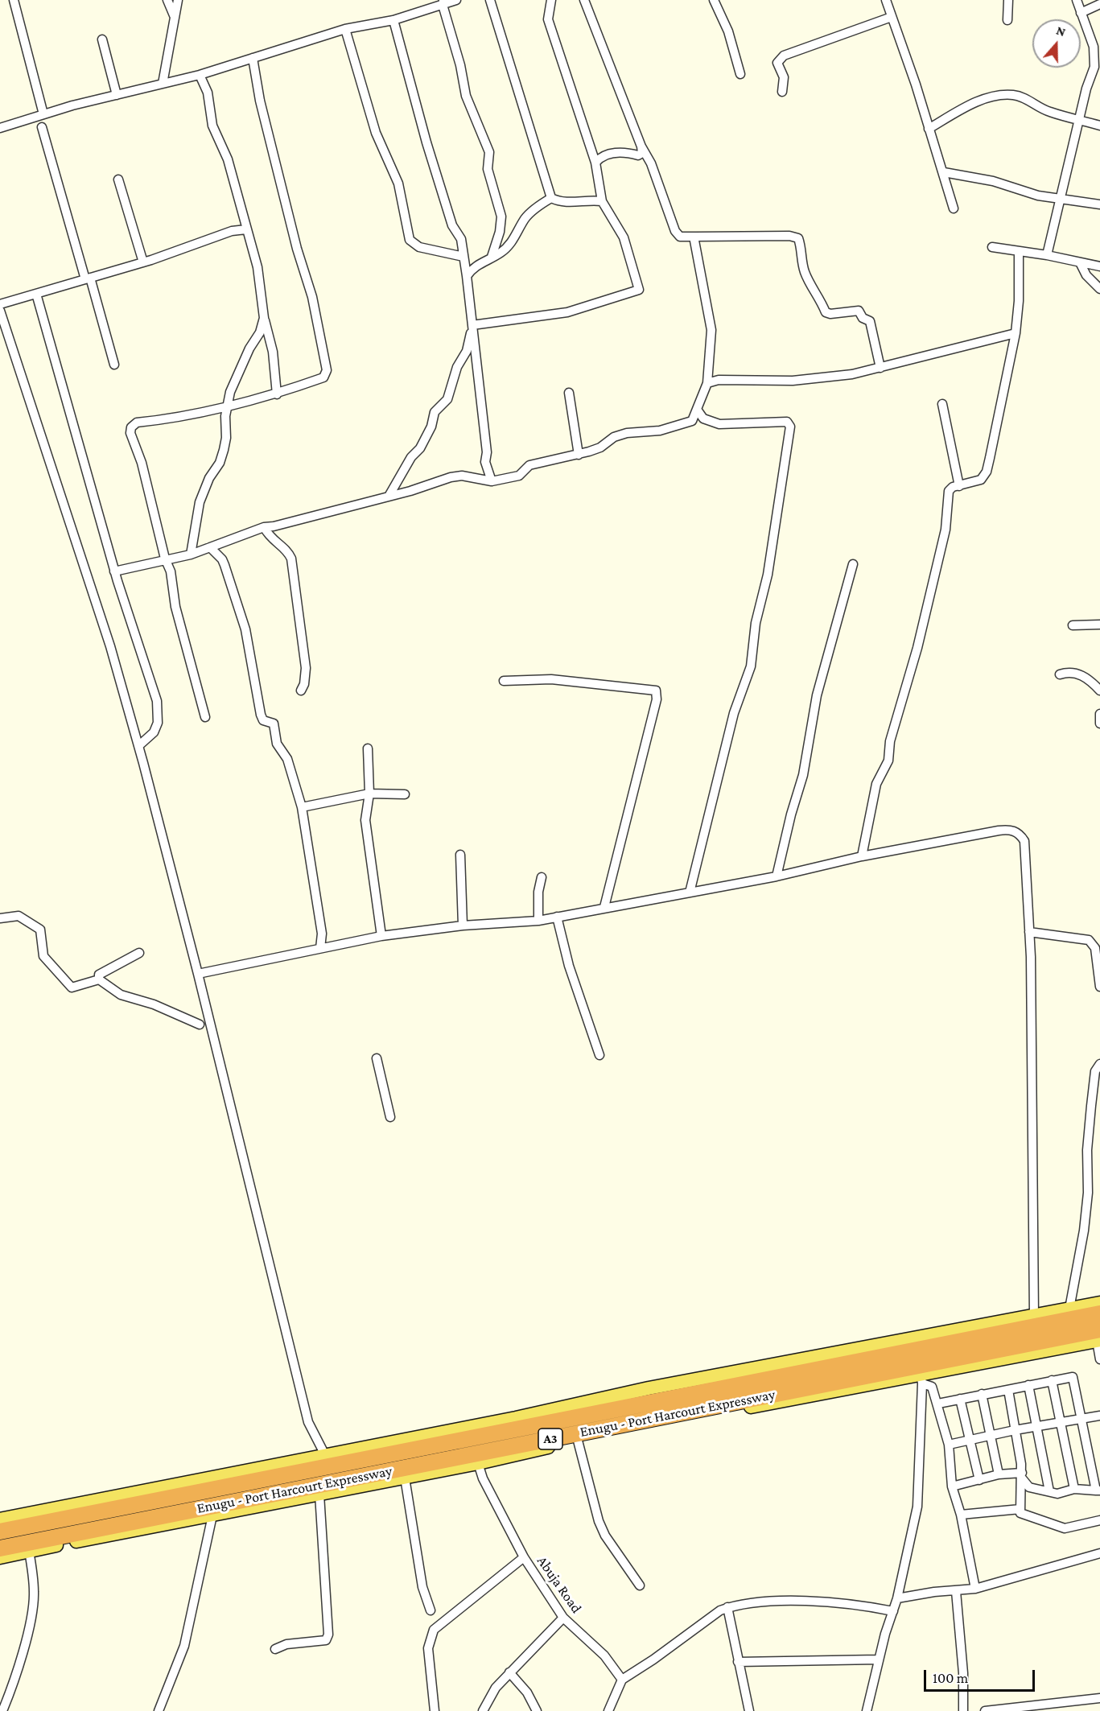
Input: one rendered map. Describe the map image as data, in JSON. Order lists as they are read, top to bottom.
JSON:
{
  "streets": {
    "highway": ["Enugu - Port Harcourt Expressway", "A3"],
    "street": ["Abuja Road"]
  },
  "crossings": [
    ["Enugu - Port Harcourt Expressway", "Abuja Road"]
  ],
  "scale_bar": "100 m",
  "north": "top"
}
